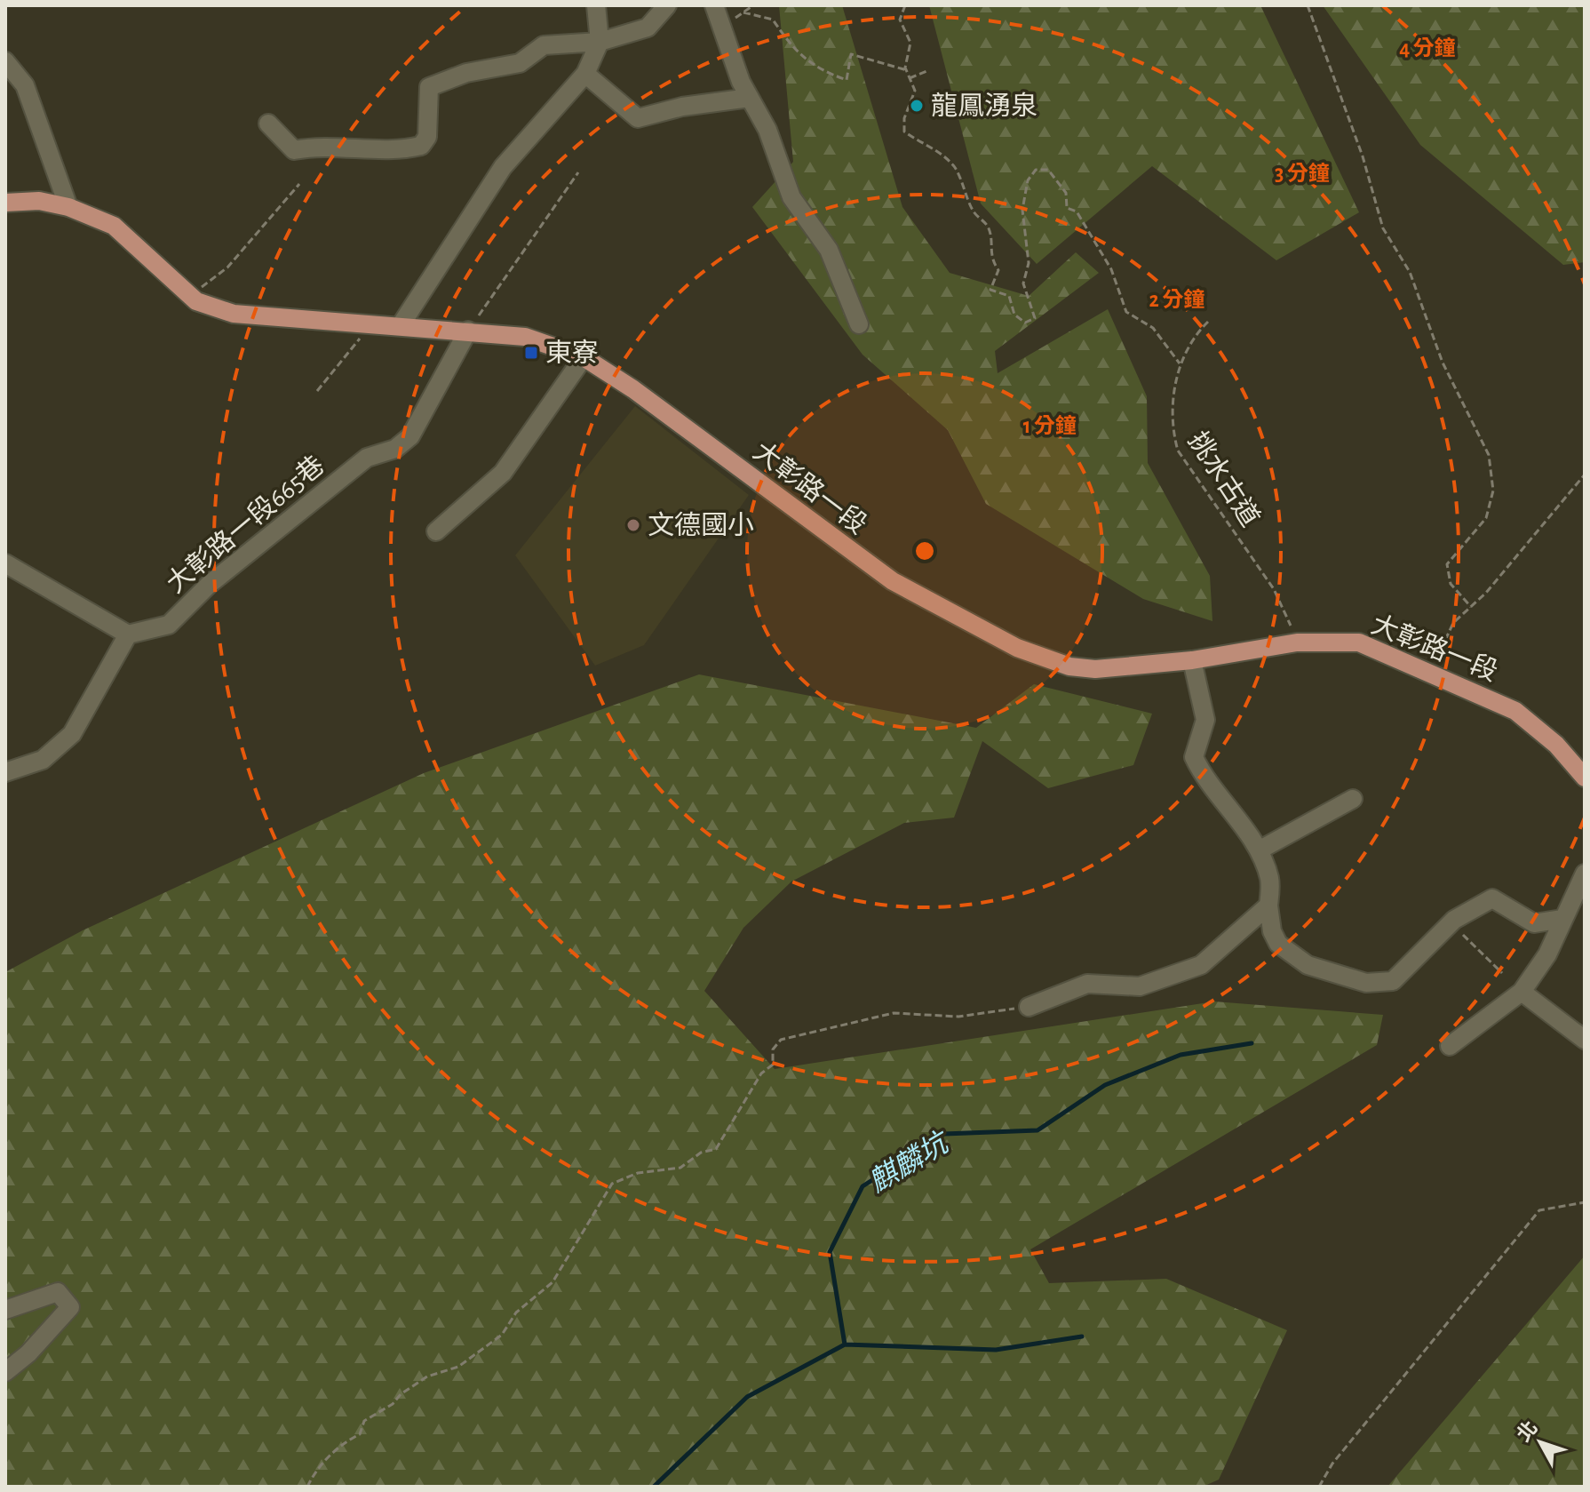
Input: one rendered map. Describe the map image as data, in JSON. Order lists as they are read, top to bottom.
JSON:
{
  "streets": {
    "main road": ["大彰路一段"],
    "lane": ["大彰路一段665巷"],
    "path": ["挑水古道"]
  },
  "crossings": [
    ["挑水古道", "大彰路一段"],
    ["大彰路一段", "大彰路一段665巷"]
  ],
  "water": ["麒麟坑"],
  "places": {
    "other": ["龍鳳湧泉", "文德國小"],
    "transit": ["東寮"]
  },
  "north": "top left",
  "rings": [
    "4 分鐘",
    "3 分鐘",
    "2 分鐘",
    "1 分鐘"
  ]
}
